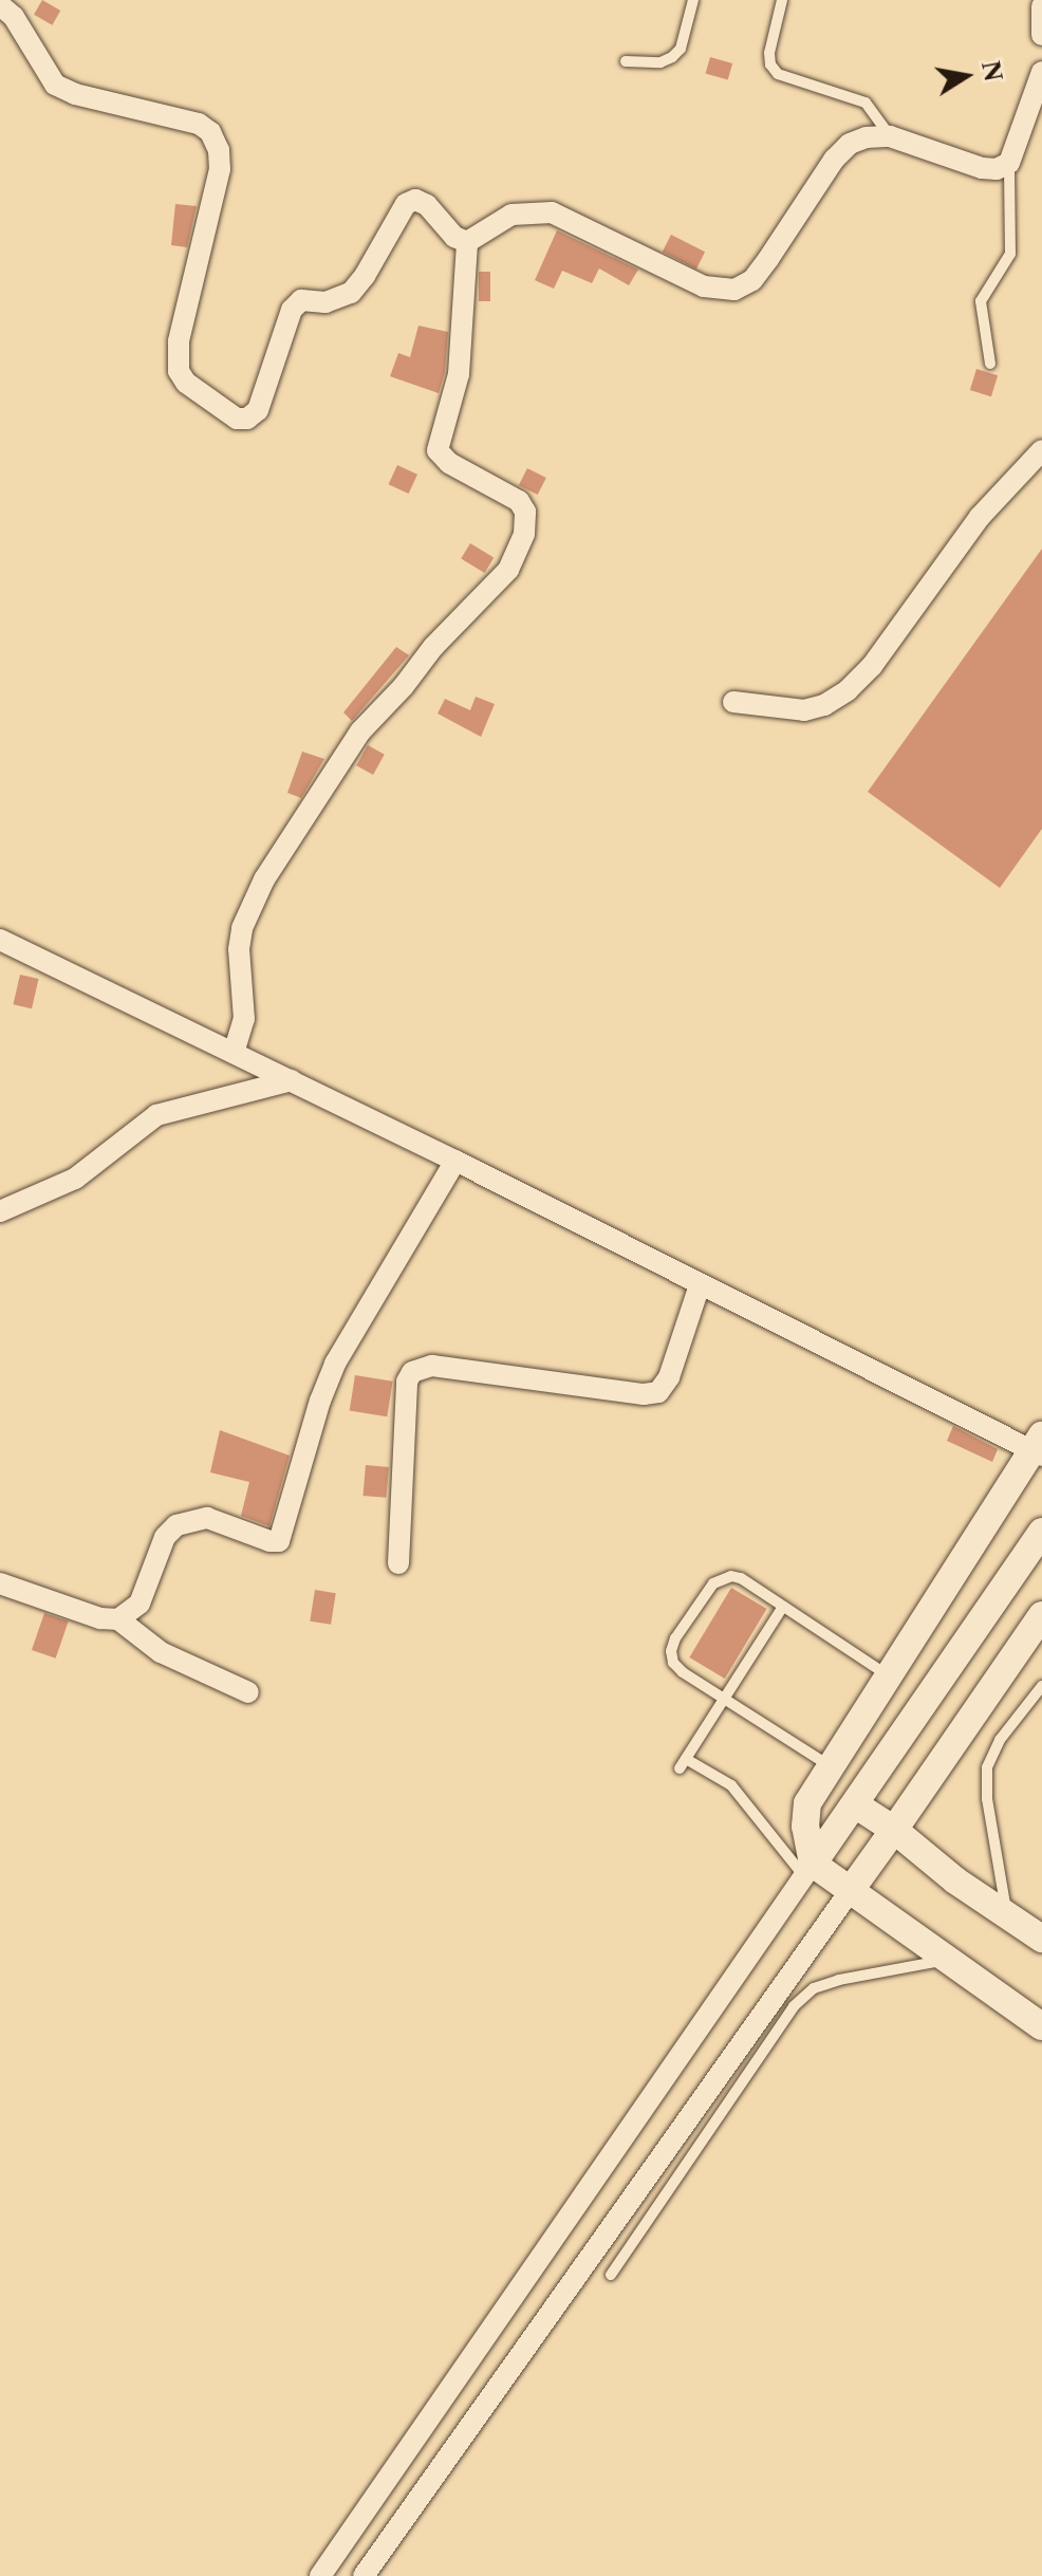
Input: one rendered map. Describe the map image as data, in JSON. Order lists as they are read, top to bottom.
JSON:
{
  "north": "right"
}
